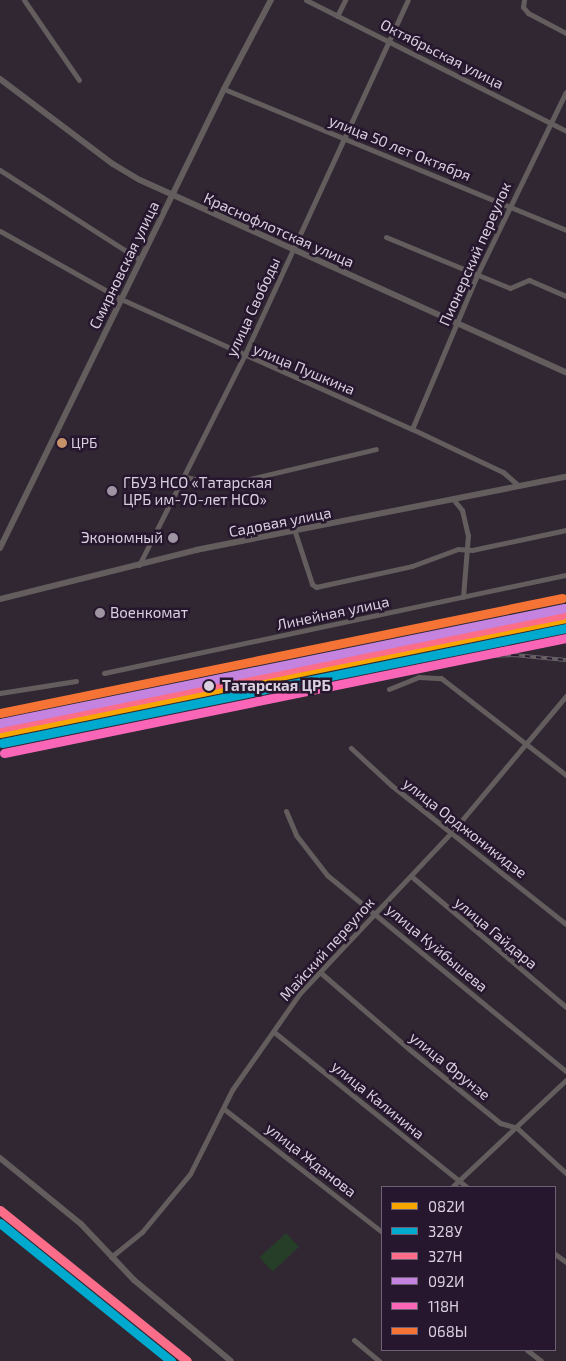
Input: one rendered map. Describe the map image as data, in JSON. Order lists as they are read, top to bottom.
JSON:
{
  "streets": {
    "street": [
      "Октябрьская улица",
      "улица 50 лет Октября",
      "Краснофлотская улица",
      "Пионерский переулок",
      "Смирновская улица",
      "улица Свободы",
      "улица Пушкина",
      "Садовая улица",
      "Линейная улица",
      "улица Орджоникидзе",
      "улица Гайдара",
      "улица Куйбышева",
      "Майский переулок",
      "улица Фрунзе",
      "улица Калинина",
      "улица Жданова"
    ]
  },
  "crossings": [
    ["Октябрьская улица", "Пионерский переулок"],
    ["Октябрьская улица", "улица Свободы"],
    ["улица 50 лет Октября", "Пионерский переулок"],
    ["улица 50 лет Октября", "Смирновская улица"],
    ["улица 50 лет Октября", "улица Свободы"],
    ["Краснофлотская улица", "Пионерский переулок"],
    ["Краснофлотская улица", "Смирновская улица"],
    ["Краснофлотская улица", "улица Свободы"],
    ["Пионерский переулок", "улица Пушкина"],
    ["Смирновская улица", "улица Пушкина"],
    ["улица Свободы", "улица Пушкина"],
    ["улица Свободы", "Садовая улица"],
    ["улица Пушкина", "Садовая улица"],
    ["улица Орджоникидзе", "Майский переулок"],
    ["улица Гайдара", "Майский переулок"],
    ["улица Куйбышева", "Майский переулок"],
    ["Майский переулок", "улица Фрунзе"],
    ["Майский переулок", "улица Калинина"],
    ["Майский переулок", "улица Жданова"]
  ],
  "places": [
    "ЦРБ",
    "ГБУЗ НСО «Татарская ЦРБ им-70-лет НСО»",
    "Экономный",
    "Военкомат",
    "Татарская ЦРБ"
  ],
  "lines": [
    "transit line 068Ы",
    "transit line 092И",
    "transit line 327Н",
    "transit line 082И",
    "transit line 328У",
    "transit line 118Н"
  ],
  "legend": [
    "082И",
    "328У",
    "327Н",
    "092И",
    "118Н",
    "068Ы"
  ]
}
